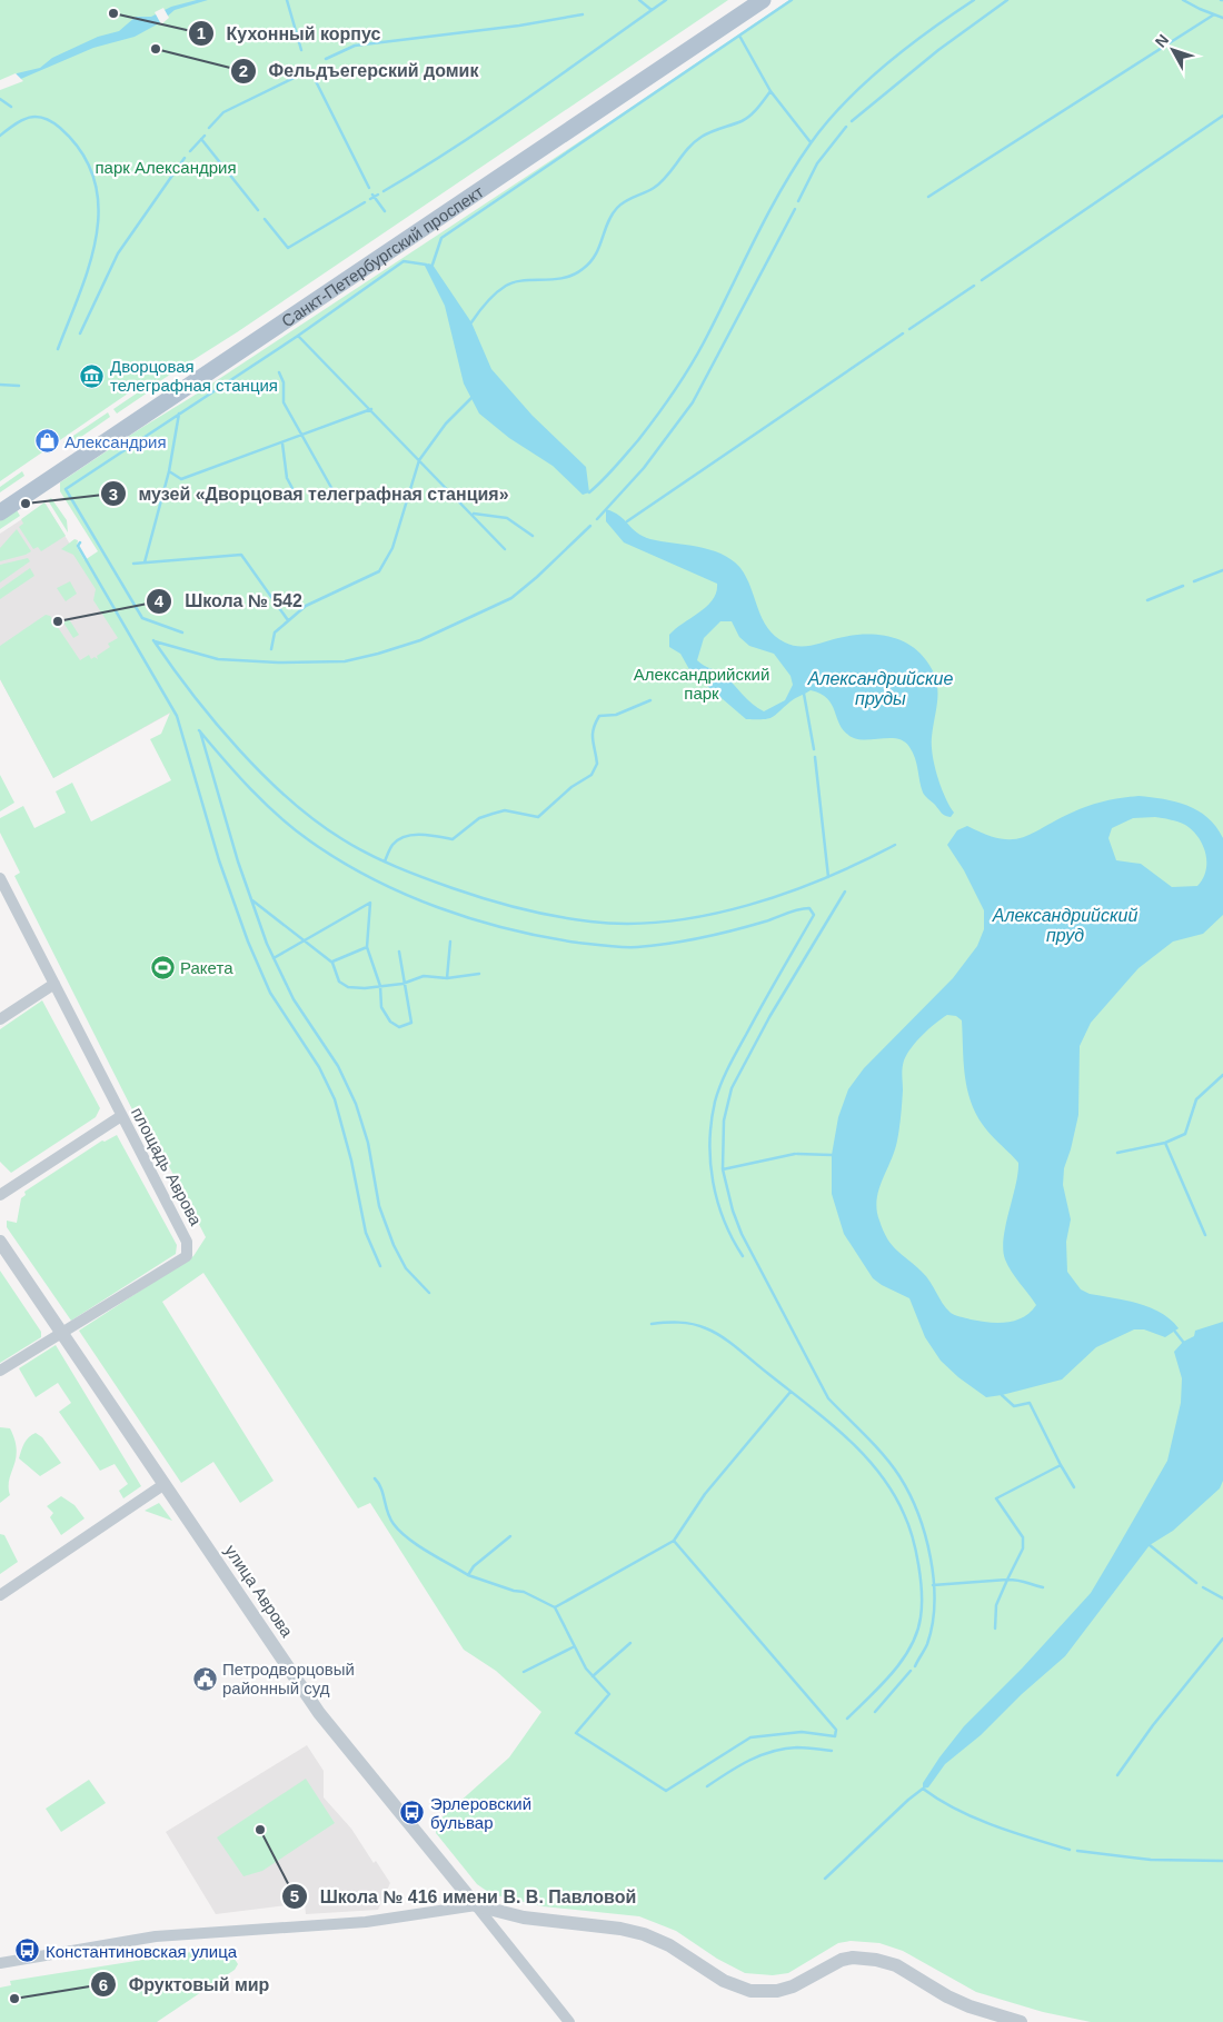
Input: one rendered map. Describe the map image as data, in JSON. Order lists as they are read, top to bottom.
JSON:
{
  "streets": {
    "main road": ["Санкт-Петербургский проспект"],
    "street": ["площадь Аврова", "улица Аврова"]
  },
  "crossings": [
    ["площадь Аврова", "улица Аврова"]
  ],
  "water": ["Александрийские пруды", "Александрийский пруд"],
  "parks": ["парк Александрия", "Александрийский парк"],
  "places": {
    "other": [
      "Кухонный корпус",
      "Фельдъегерский домик",
      "музей «Дворцовая телеграфная станция»",
      "Школа № 542",
      "Школа № 416 имени В. В. Павловой",
      "Фруктовый мир"
    ],
    "museum": ["Дворцовая телеграфная станция"],
    "shop": ["Александрия"],
    "sports": ["Ракета"],
    "public building": ["Петродворцовый районный суд"],
    "bus stop": ["Эрлеровский бульвар", "Константиновская улица"]
  },
  "north": "top left"
}
